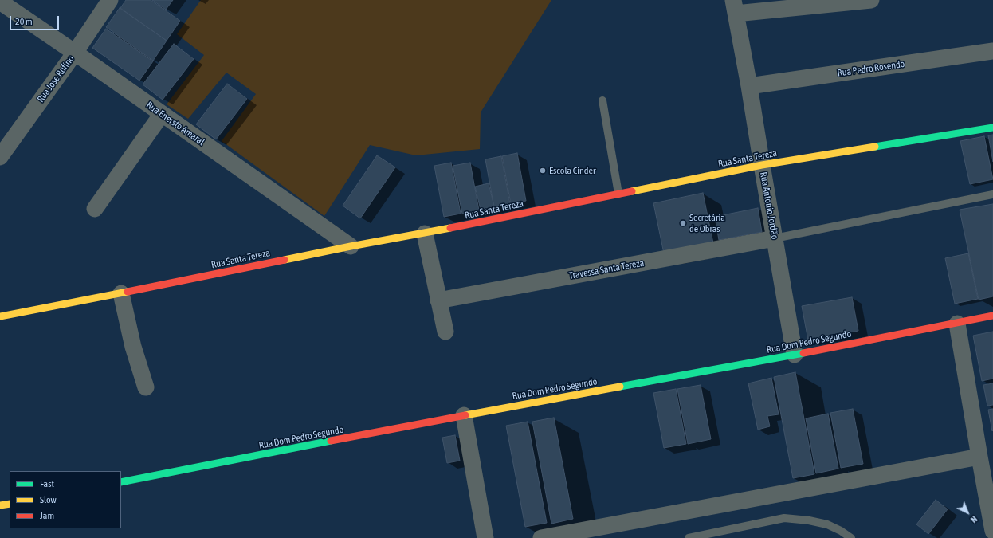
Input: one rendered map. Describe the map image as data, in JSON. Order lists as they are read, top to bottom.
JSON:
{
  "streets": {
    "street": [
      "Rua Pedro Rosendo",
      "Rua Jose Rufino",
      "Rua Enersto Amaral",
      "Rua Santa Tereza",
      "Rua Antonio Jordão",
      "Travessa Santa Tereza",
      "Rua Dom Pedro Segundo"
    ]
  },
  "crossings": [
    ["Rua Pedro Rosendo", "Rua Antonio Jordão"],
    ["Rua Jose Rufino", "Rua Enersto Amaral"],
    ["Rua Enersto Amaral", "Rua Santa Tereza"],
    ["Rua Santa Tereza", "Rua Antonio Jordão"],
    ["Rua Antonio Jordão", "Travessa Santa Tereza"],
    ["Rua Antonio Jordão", "Rua Dom Pedro Segundo"]
  ],
  "places": ["Escola Cinder", "Secretária de Obras"],
  "legend": ["Fast", "Slow", "Jam"],
  "scale_bar": "20 m",
  "north": "bottom right"
}
